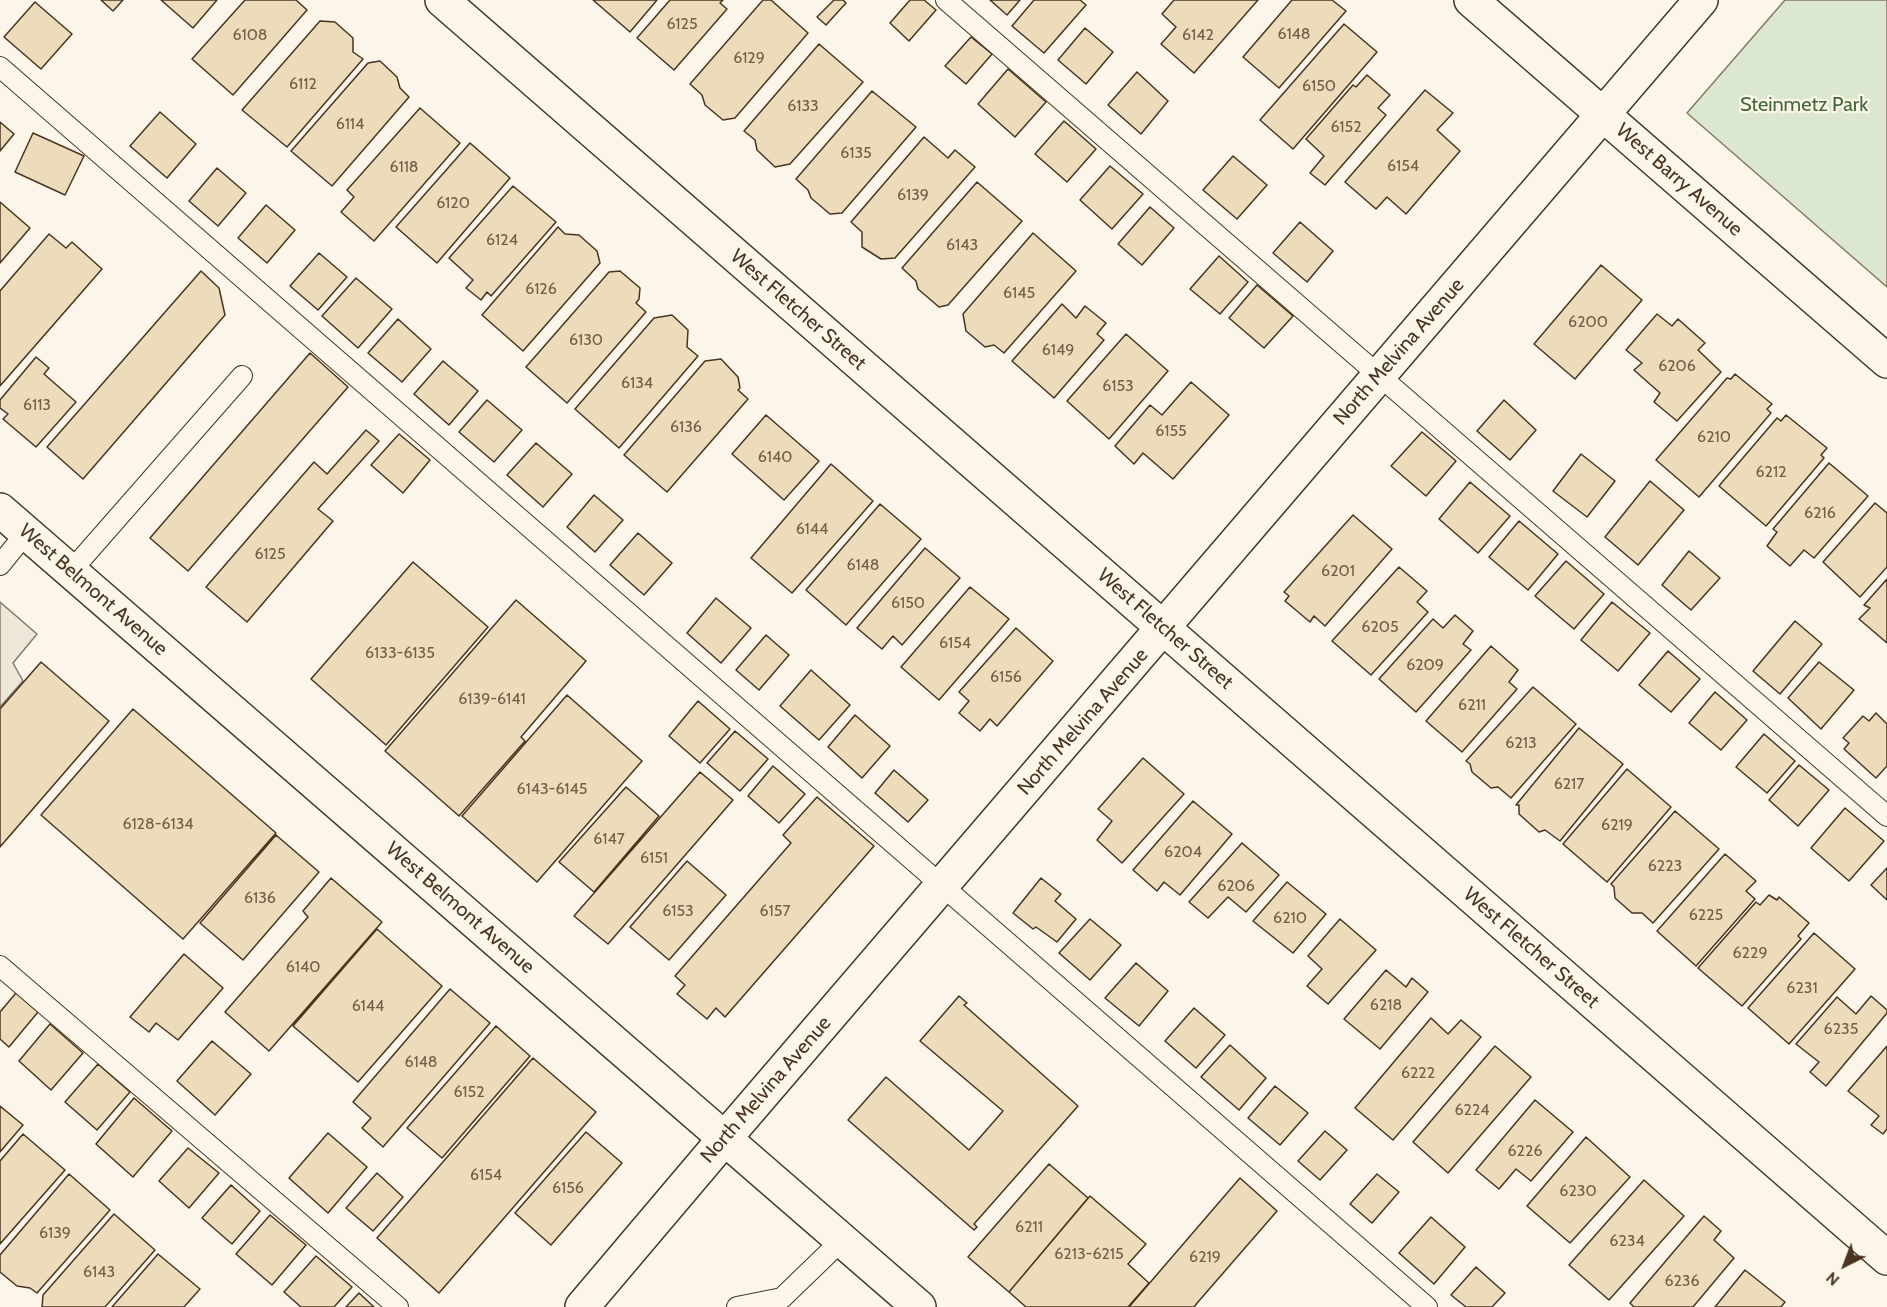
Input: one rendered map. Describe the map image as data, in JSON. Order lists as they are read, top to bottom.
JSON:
{
  "streets": {
    "street": [
      "West Barry Avenue",
      "West Fletcher Street",
      "North Melvina Avenue",
      "West Belmont Avenue"
    ]
  },
  "crossings": [
    ["West Barry Avenue", "North Melvina Avenue"],
    ["West Fletcher Street", "North Melvina Avenue"],
    ["North Melvina Avenue", "West Belmont Avenue"]
  ],
  "parks": ["Steinmetz Park"],
  "house_numbers": [
    "6125",
    "6148",
    "6108",
    "6142",
    "6129",
    "6112",
    "6150",
    "6133",
    "6114",
    "6152",
    "6135",
    "6154",
    "6118",
    "6139",
    "6120",
    "6124",
    "6143",
    "6126",
    "6145",
    "6200",
    "6130",
    "6149",
    "6206",
    "6134",
    "6153",
    "6113",
    "6136",
    "6155",
    "6210",
    "6140",
    "6212",
    "6216",
    "6144",
    "6125",
    "6148",
    "6201",
    "6150",
    "6205",
    "6154",
    "6133-6135",
    "6209",
    "6156",
    "6139-6141",
    "6211",
    "6213",
    "6217",
    "6143-6145",
    "6128-6134",
    "6219",
    "6147",
    "6204",
    "6151",
    "6223",
    "6206",
    "6136",
    "6153",
    "6157",
    "6225",
    "6210",
    "6229",
    "6140",
    "6231",
    "6218",
    "6144",
    "6235",
    "6148",
    "6222",
    "6152",
    "6224",
    "6226",
    "6154",
    "6156",
    "6230",
    "6211",
    "6139",
    "6234",
    "6213-6215",
    "6219",
    "6143",
    "6236"
  ],
  "north": "bottom left"
}
